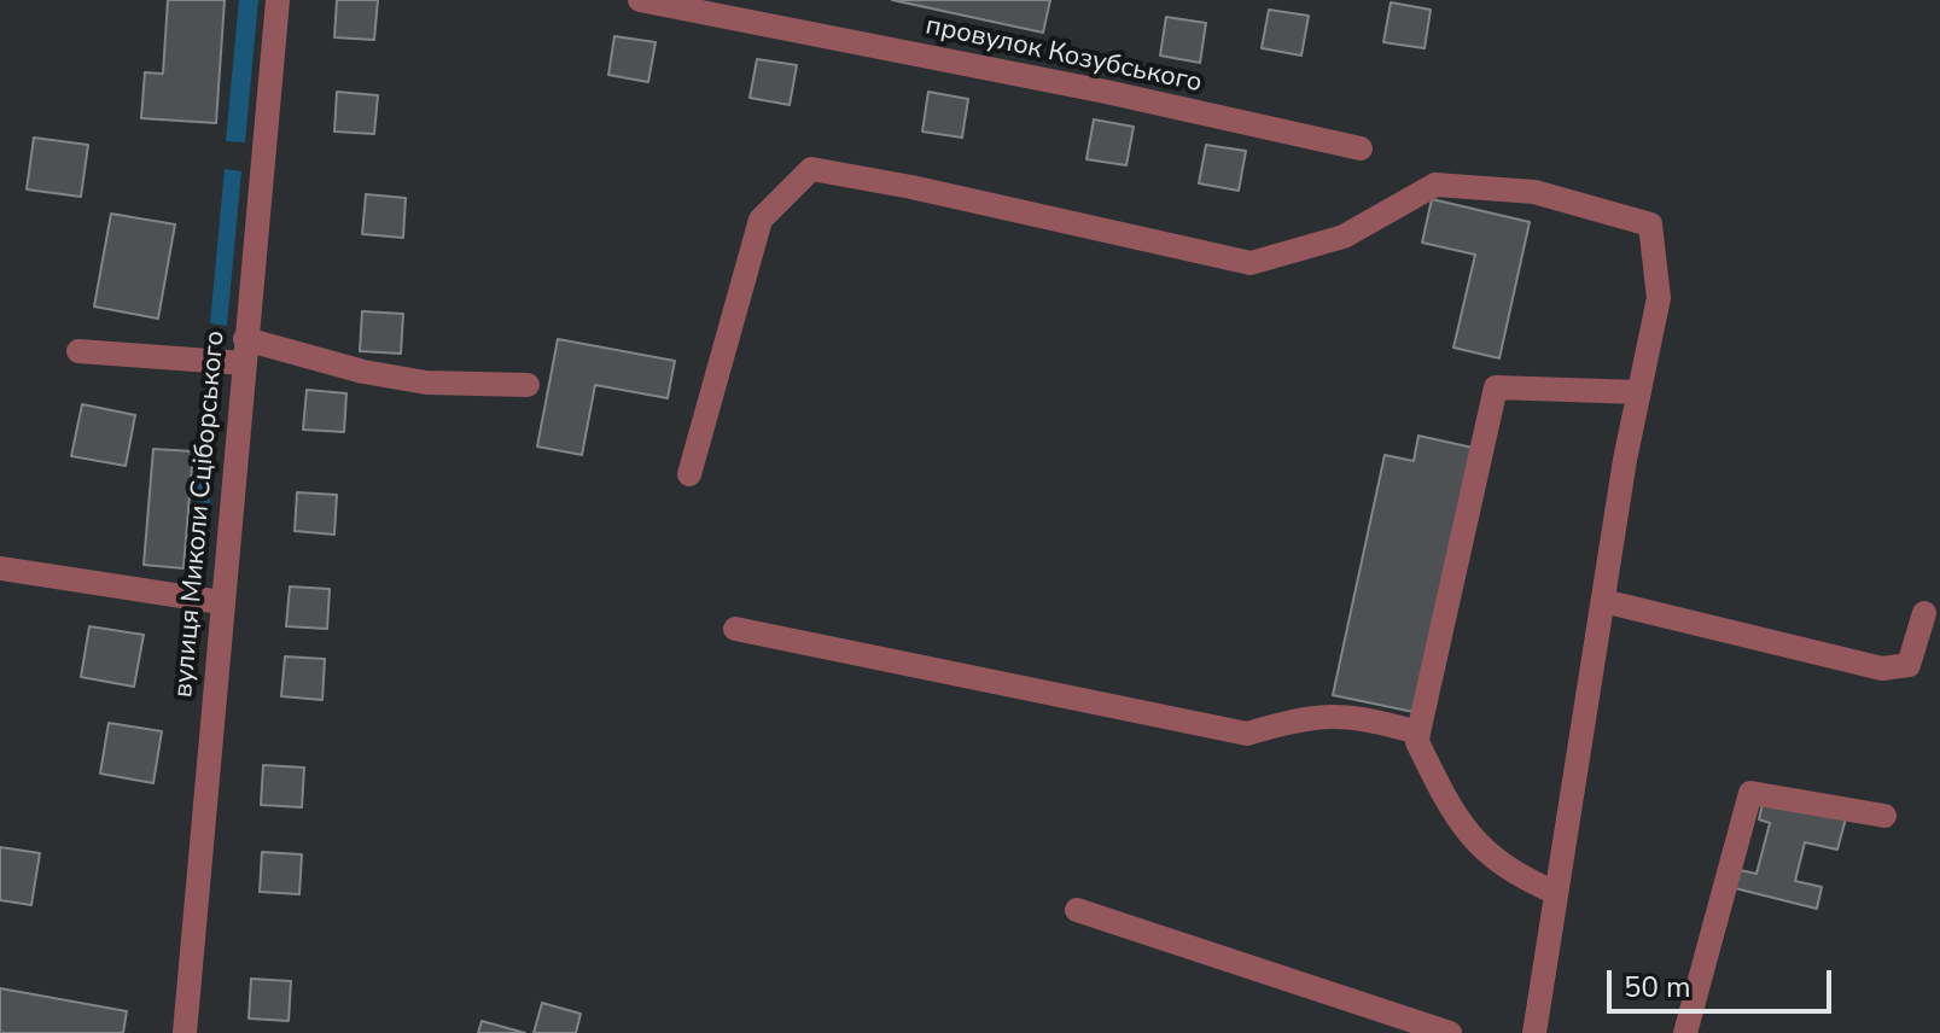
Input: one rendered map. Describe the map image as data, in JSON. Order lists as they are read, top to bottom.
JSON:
{
  "streets": {
    "street": ["провулок Козубського", "вулиця Миколи Сціборського"]
  },
  "scale_bar": "50 m"
}
